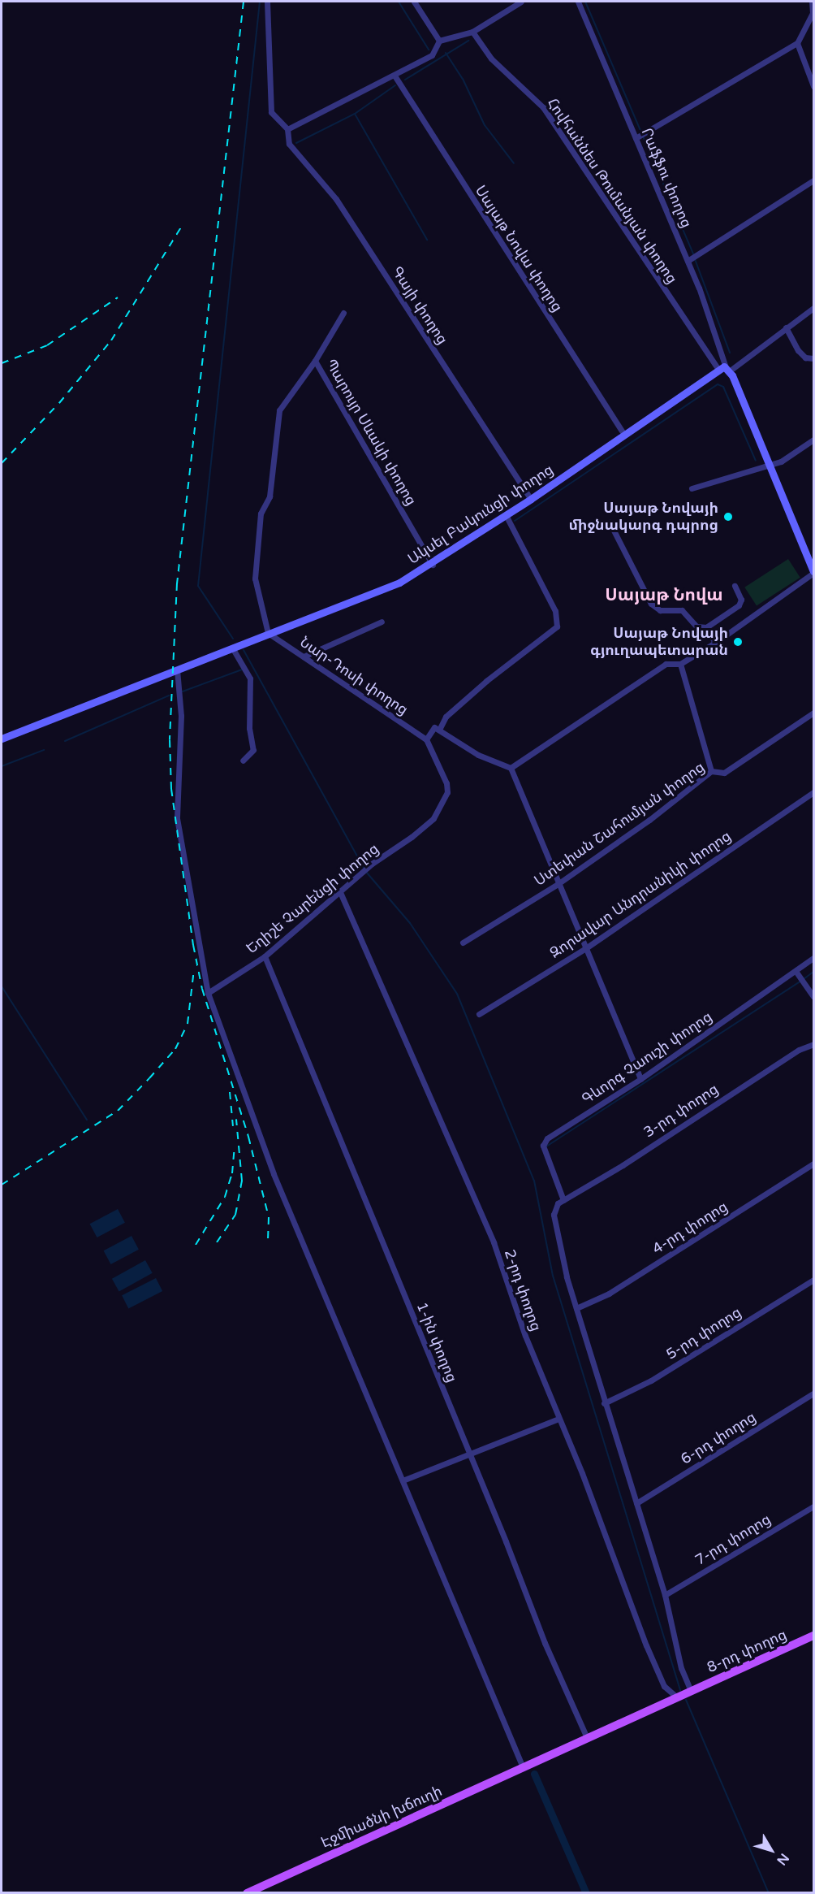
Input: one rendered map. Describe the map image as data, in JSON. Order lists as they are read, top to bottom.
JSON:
{
  "streets": {
    "main road": [
      "Րաֆֆու փողոց",
      "Ակսել Բակունցի փողոց",
      "8-րդ փողոց",
      "Էջմիածնի խճուղի"
    ],
    "street": [
      "Հովհաննես Թումանյան փողոց",
      "Սայաթ Նովա փողոց",
      "Գայի փողոց",
      "Պարույր Սևակի փողոց",
      "Նար-Դոսի փողոց",
      "Ստեփան Շահումյան փողոց",
      "Զորավար Անդրանիկի փողոց",
      "Եղիշե Չարենցի փողոց",
      "Գևորգ Չաուշի փողոց",
      "3-րդ փողոց",
      "4-րդ փողոց",
      "2-րդ փողոց",
      "5-րդ փողոց",
      "1-ին փողոց",
      "6-րդ փողոց",
      "7-րդ փողոց"
    ]
  },
  "crossings": [
    ["Րաֆֆու փողոց", "Հովհաննես Թումանյան փողոց"],
    ["Րաֆֆու փողոց", "Ակսել Բակունցի փողոց"],
    ["Հովհաննես Թումանյան փողոց", "Ակսել Բակունցի փողոց"],
    ["Սայաթ Նովա փողոց", "Ակսել Բակունցի փողոց"],
    ["Գայի փողոց", "Ակսել Բակունցի փողոց"],
    ["Պարույր Սևակի փողոց", "Ակսել Բակունցի փողոց"],
    ["Ակսել Բակունցի փողոց", "Նար-Դոսի փողոց"],
    ["Նար-Դոսի փողոց", "Եղիշե Չարենցի փողոց"],
    ["Եղիշե Չարենցի փողոց", "2-րդ փողոց"],
    ["Եղիշե Չարենցի փողոց", "1-ին փողոց"],
    ["Գևորգ Չաուշի փողոց", "3-րդ փողոց"],
    ["2-րդ փողոց", "8-րդ փողոց"],
    ["1-ին փողոց", "8-րդ փողոց"],
    ["1-ին փողոց", "Էջմիածնի խճուղի"],
    ["8-րդ փողոց", "Էջմիածնի խճուղի"]
  ],
  "districts": ["Սայաթ Նովա"],
  "places": ["Սայաթ Նովայի միջնակարգ դպրոց", "Սայաթ Նովայի գյուղապետարան"],
  "north": "bottom right"
}
